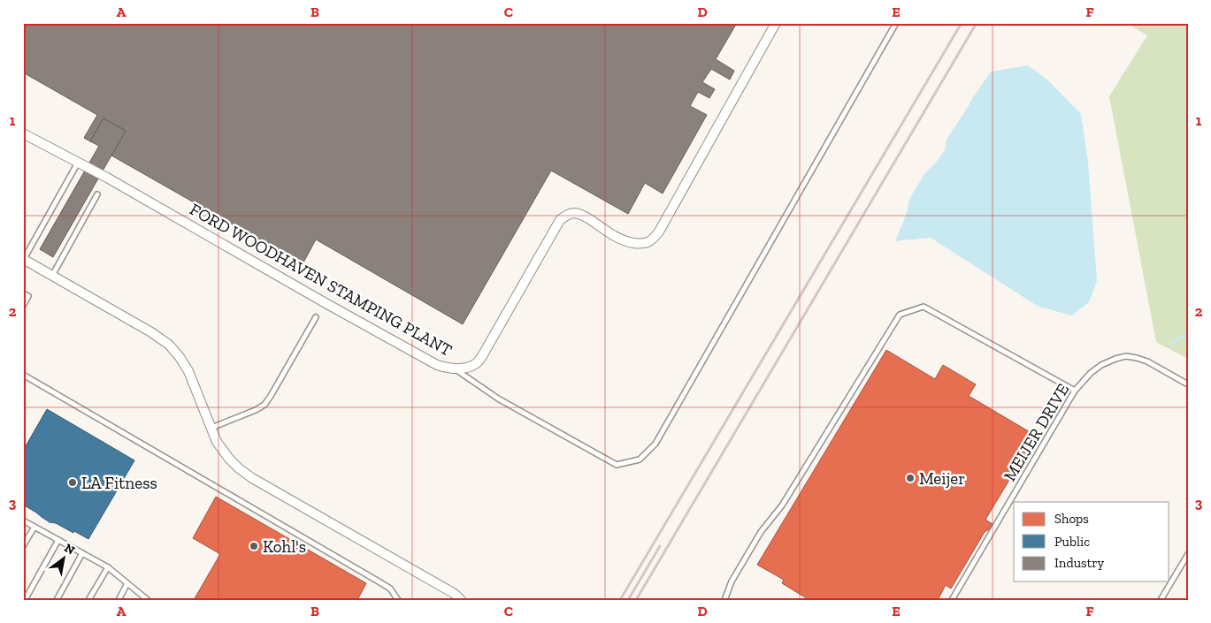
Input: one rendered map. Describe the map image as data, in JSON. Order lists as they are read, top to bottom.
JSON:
{
  "streets": {
    "street": ["FORD WOODHAVEN STAMPING PLANT"],
    "lane": ["MEIJER DRIVE"]
  },
  "places": ["Meijer", "LA Fitness", "Kohl's"],
  "legend": ["Shops", "Public", "Industry"],
  "north": "top right",
  "grid": {
    "columns": [
      "A",
      "B",
      "C",
      "D",
      "E",
      "F"
    ],
    "rows": ["1", "2", "3"]
  }
}
